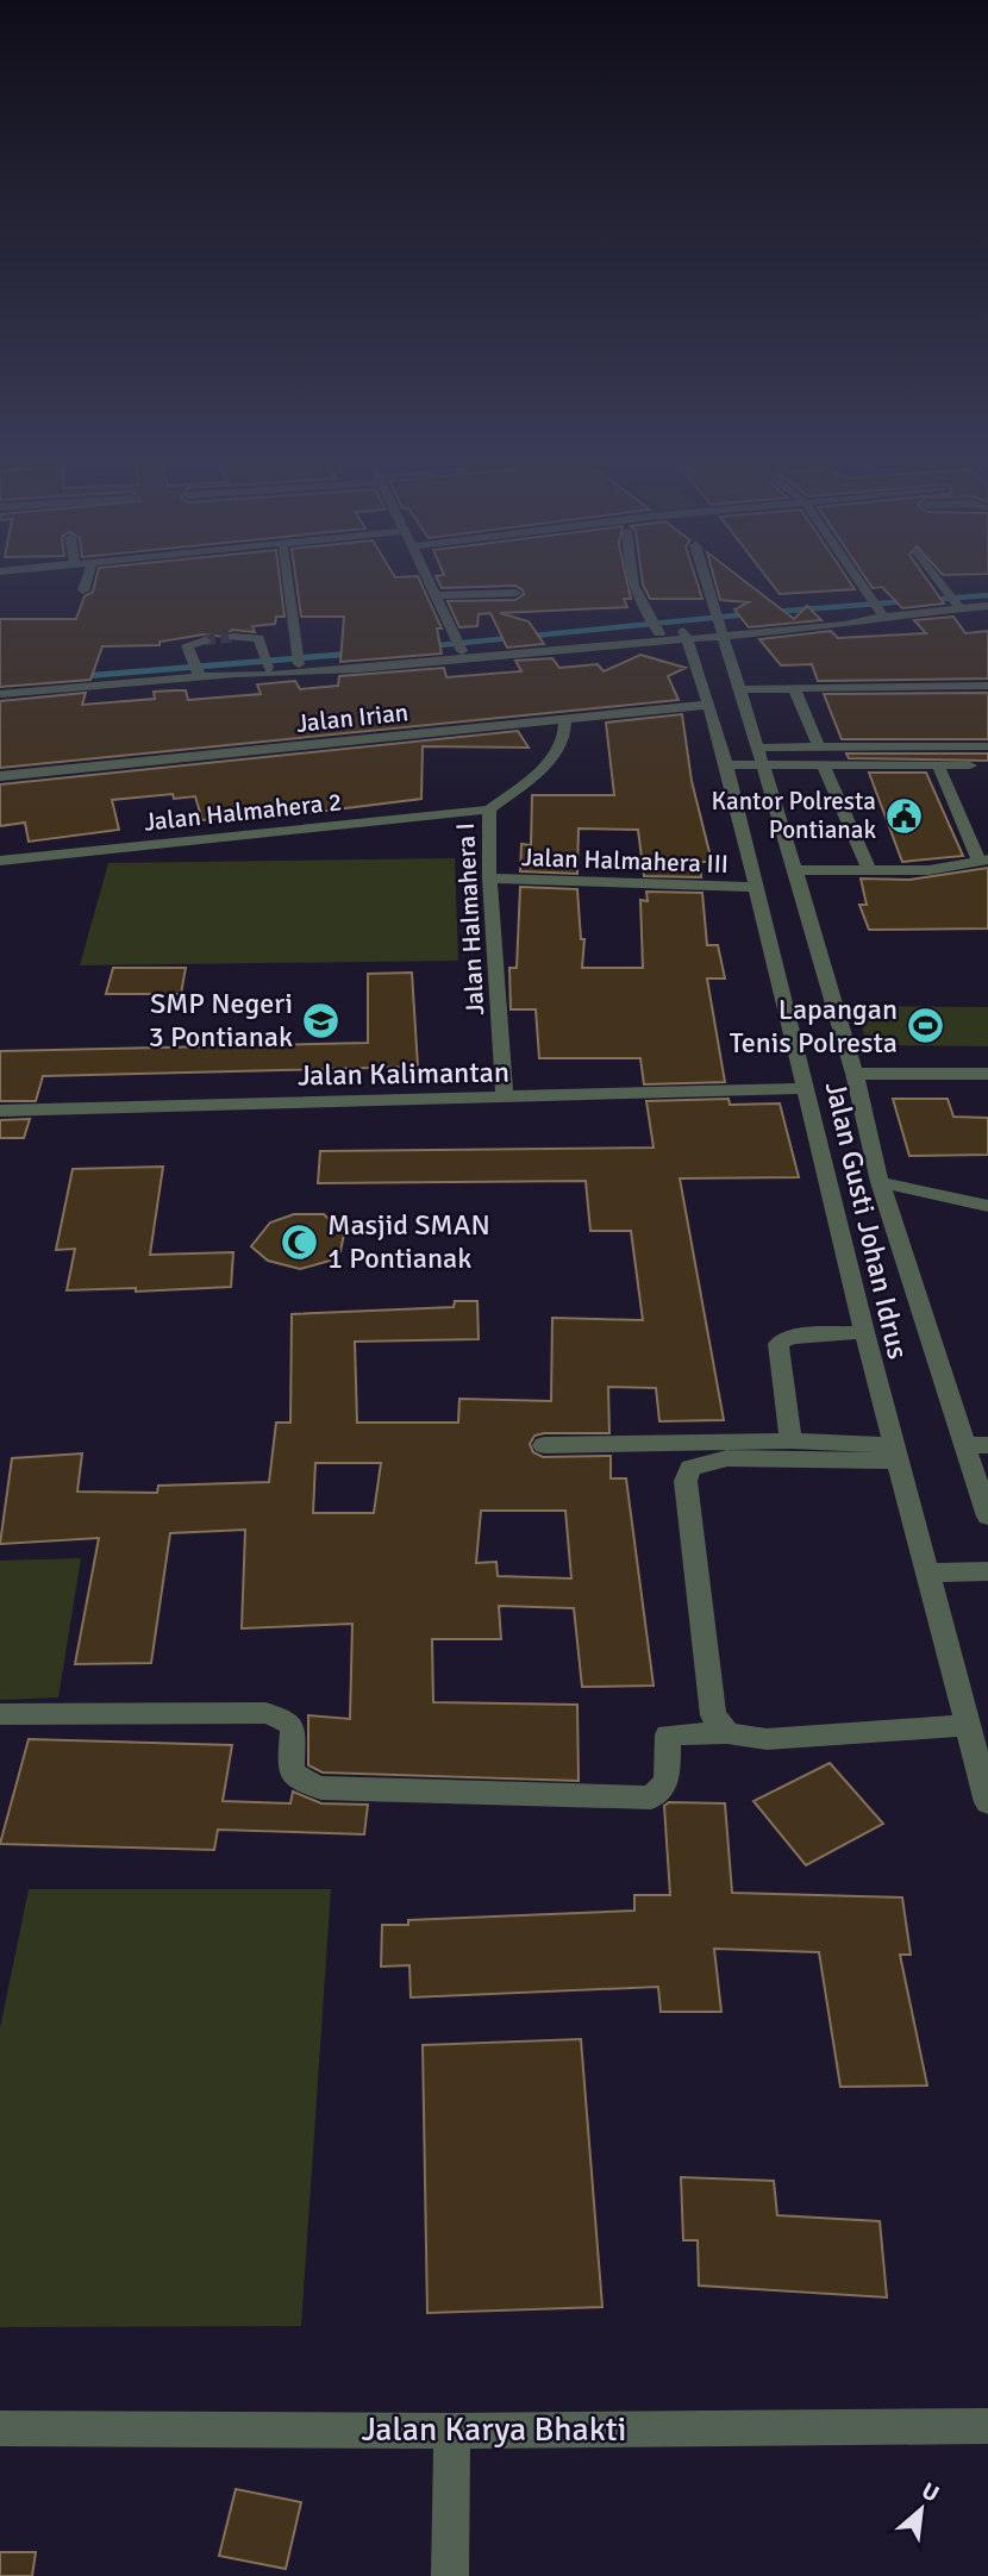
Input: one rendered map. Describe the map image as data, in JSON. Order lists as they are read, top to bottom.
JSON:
{
  "streets": {
    "street": [
      "Jalan Irian",
      "Jalan Halmahera 2",
      "Jalan Halmahera III",
      "Jalan Halmahera I",
      "Jalan Kalimantan",
      "Jalan Gusti Johan Idrus",
      "Jalan Karya Bhakti"
    ]
  },
  "crossings": [
    ["Jalan Irian", "Jalan Halmahera I"],
    ["Jalan Irian", "Jalan Gusti Johan Idrus"],
    ["Jalan Halmahera 2", "Jalan Halmahera I"],
    ["Jalan Halmahera III", "Jalan Halmahera I"],
    ["Jalan Halmahera III", "Jalan Gusti Johan Idrus"],
    ["Jalan Halmahera I", "Jalan Kalimantan"],
    ["Jalan Kalimantan", "Jalan Gusti Johan Idrus"]
  ],
  "places": {
    "public building": ["Kantor Polresta Pontianak"],
    "school or university": ["SMP Negeri 3 Pontianak"],
    "sports": ["Lapangan Tenis Polresta"],
    "mosque": ["Masjid SMAN 1 Pontianak"]
  },
  "north": "top right"
}
